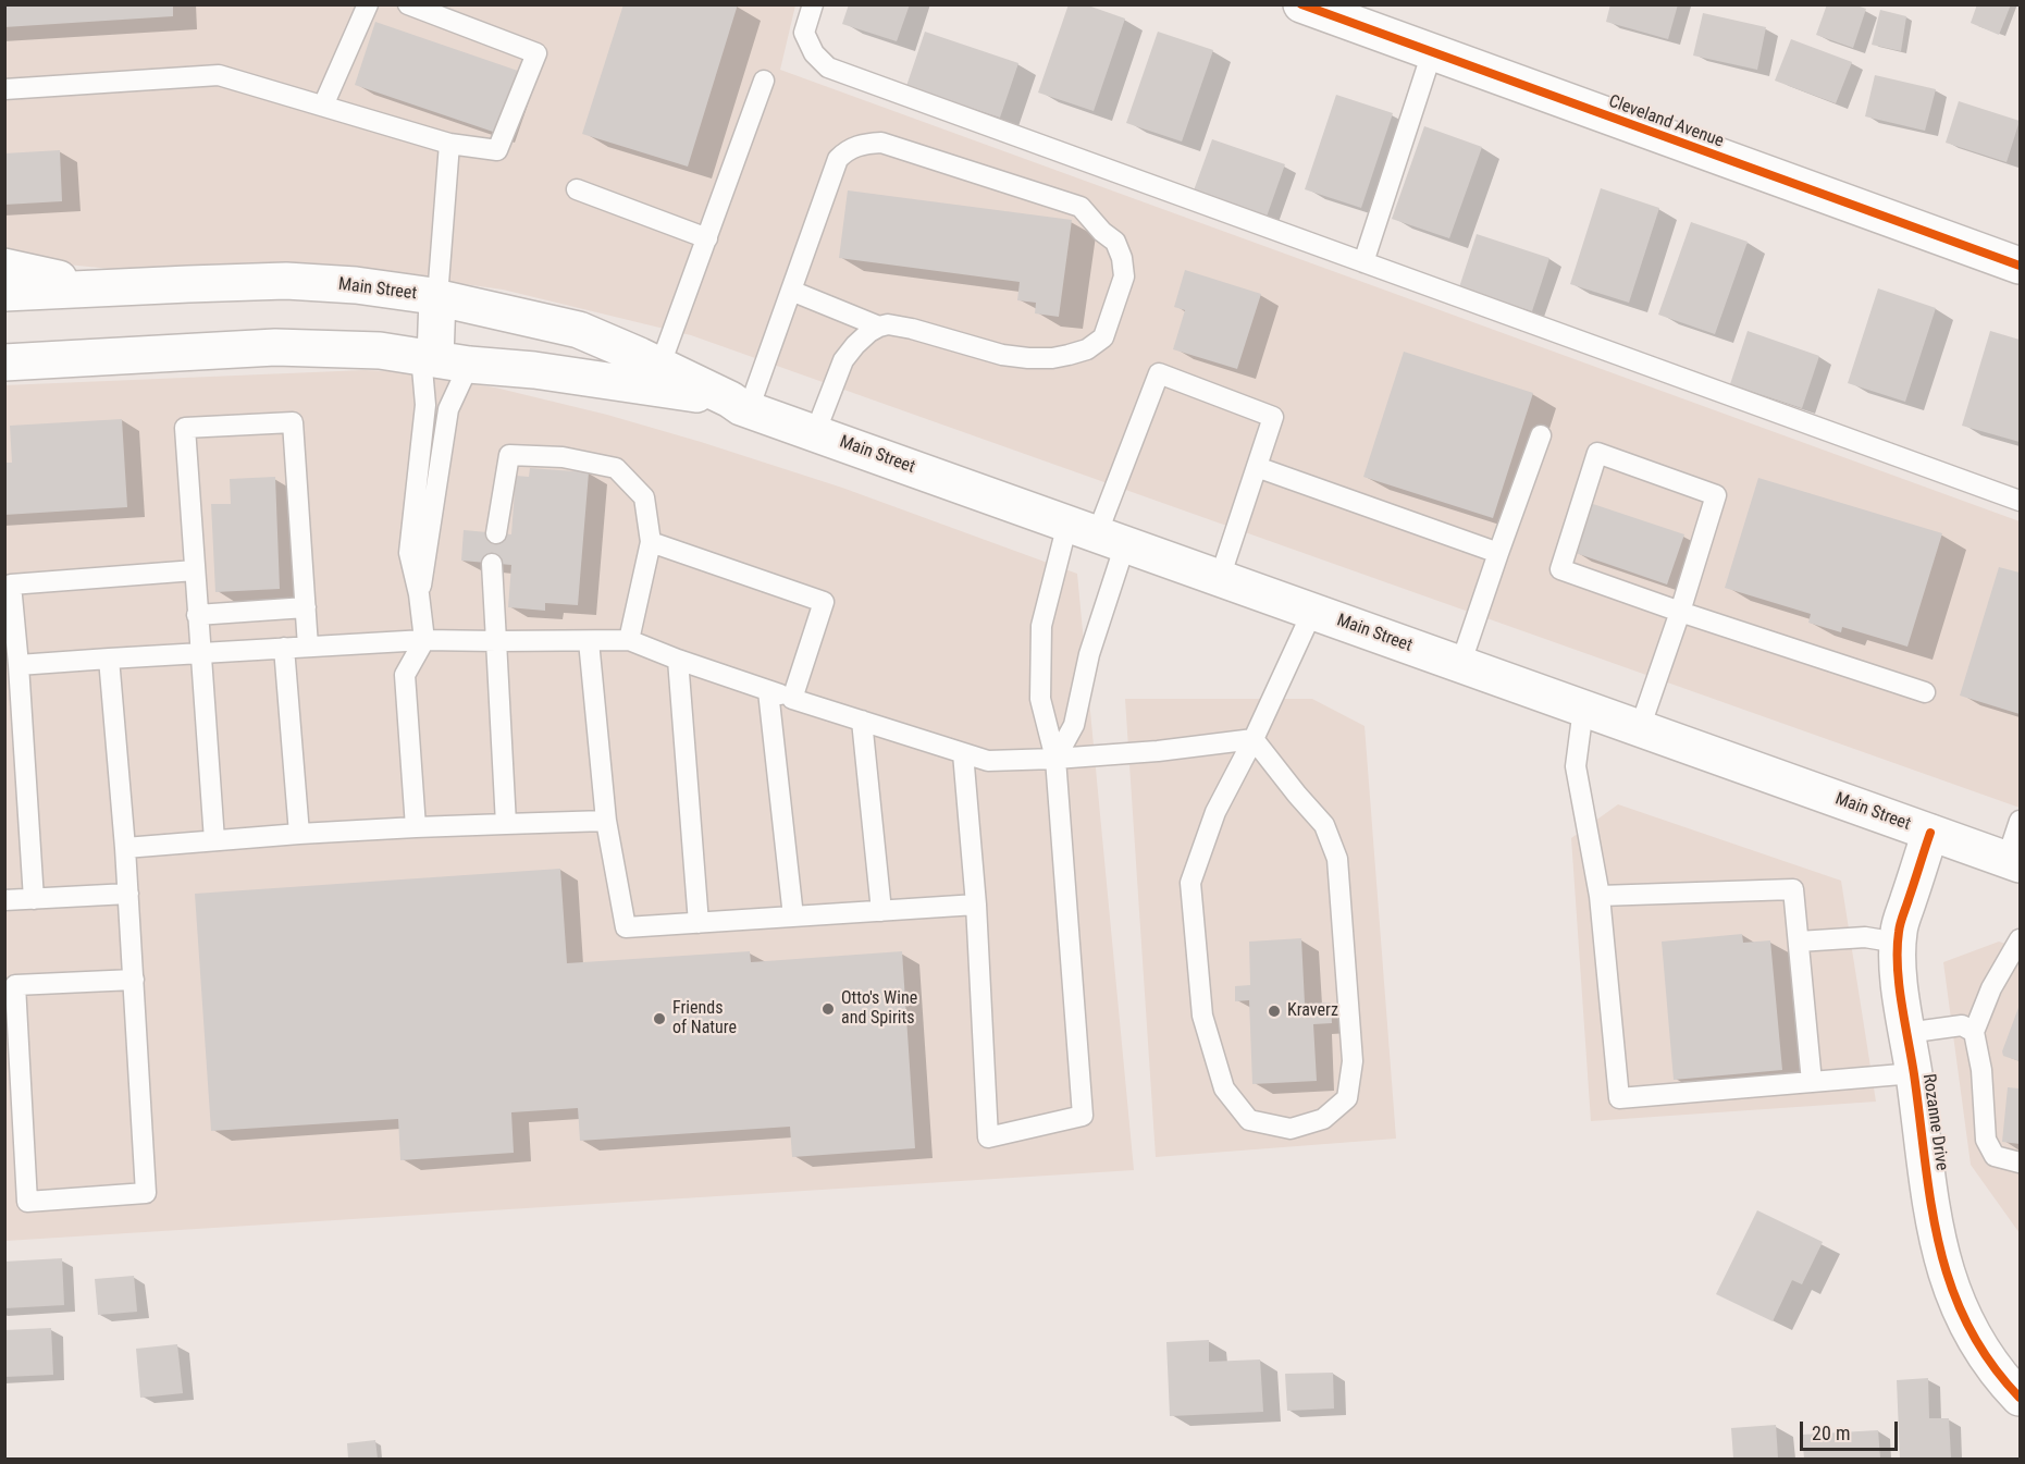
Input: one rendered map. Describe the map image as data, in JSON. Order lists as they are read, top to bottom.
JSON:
{
  "streets": {
    "main road": ["Cleveland Avenue", "Main Street", "Rozanne Drive"]
  },
  "crossings": [
    ["Main Street", "Rozanne Drive"]
  ],
  "places": ["Otto's Wine and Spirits", "Kraverz", "Friends of Nature"],
  "scale_bar": "20 m"
}
